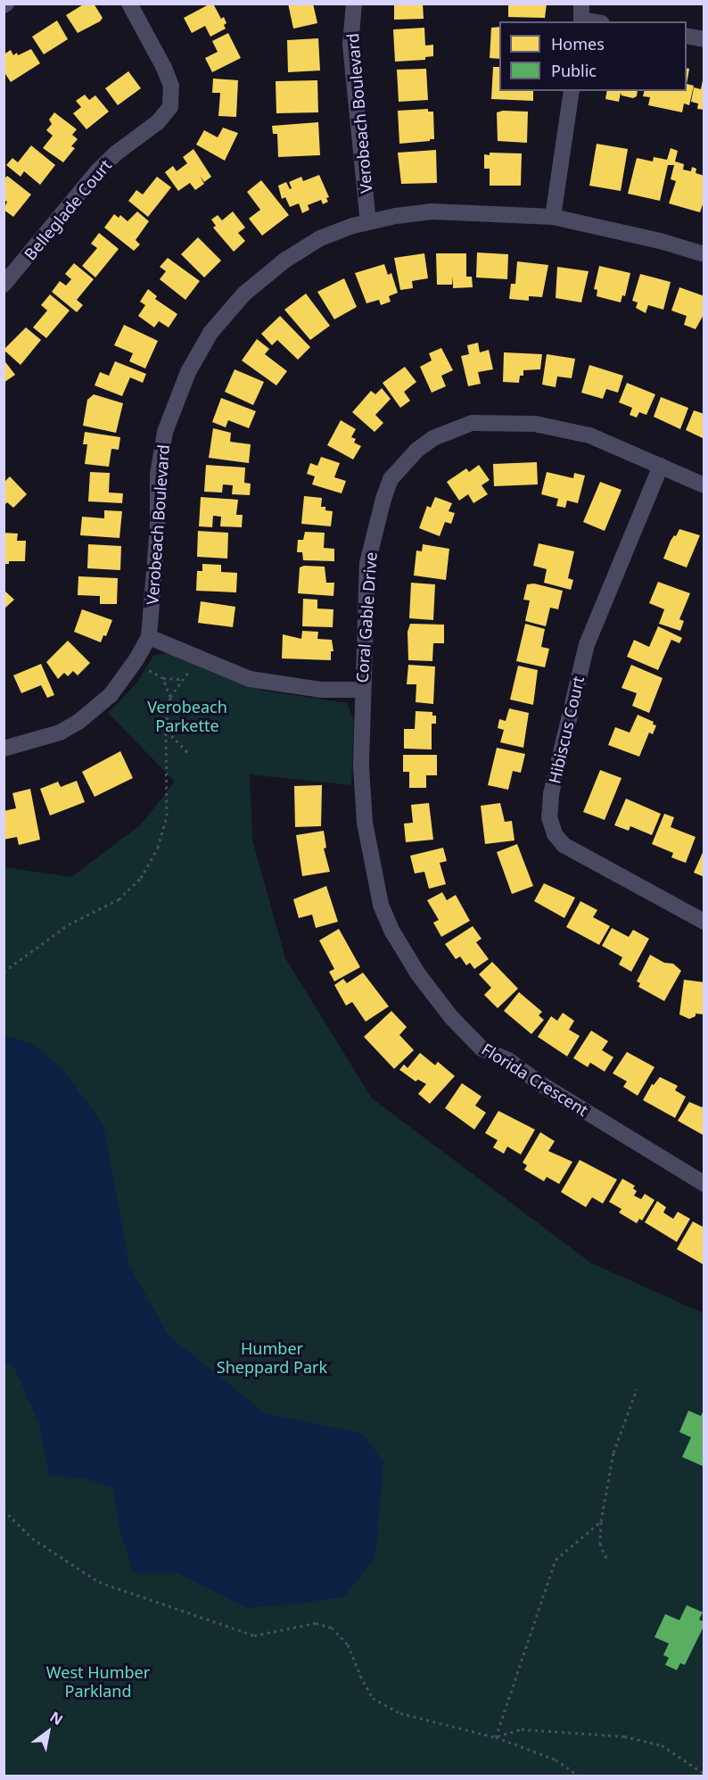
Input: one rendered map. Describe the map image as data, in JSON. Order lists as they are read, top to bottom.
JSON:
{
  "streets": {
    "street": [
      "Verobeach Boulevard",
      "Belleglade Court",
      "Coral Gable Drive",
      "Hibiscus Court",
      "Florida Crescent"
    ]
  },
  "crossings": [
    ["Verobeach Boulevard", "Coral Gable Drive"],
    ["Coral Gable Drive", "Hibiscus Court"],
    ["Coral Gable Drive", "Florida Crescent"]
  ],
  "parks": ["Verobeach Parkette", "Humber Sheppard Park", "West Humber Parkland"],
  "legend": ["Homes", "Public"],
  "north": "top right"
}
